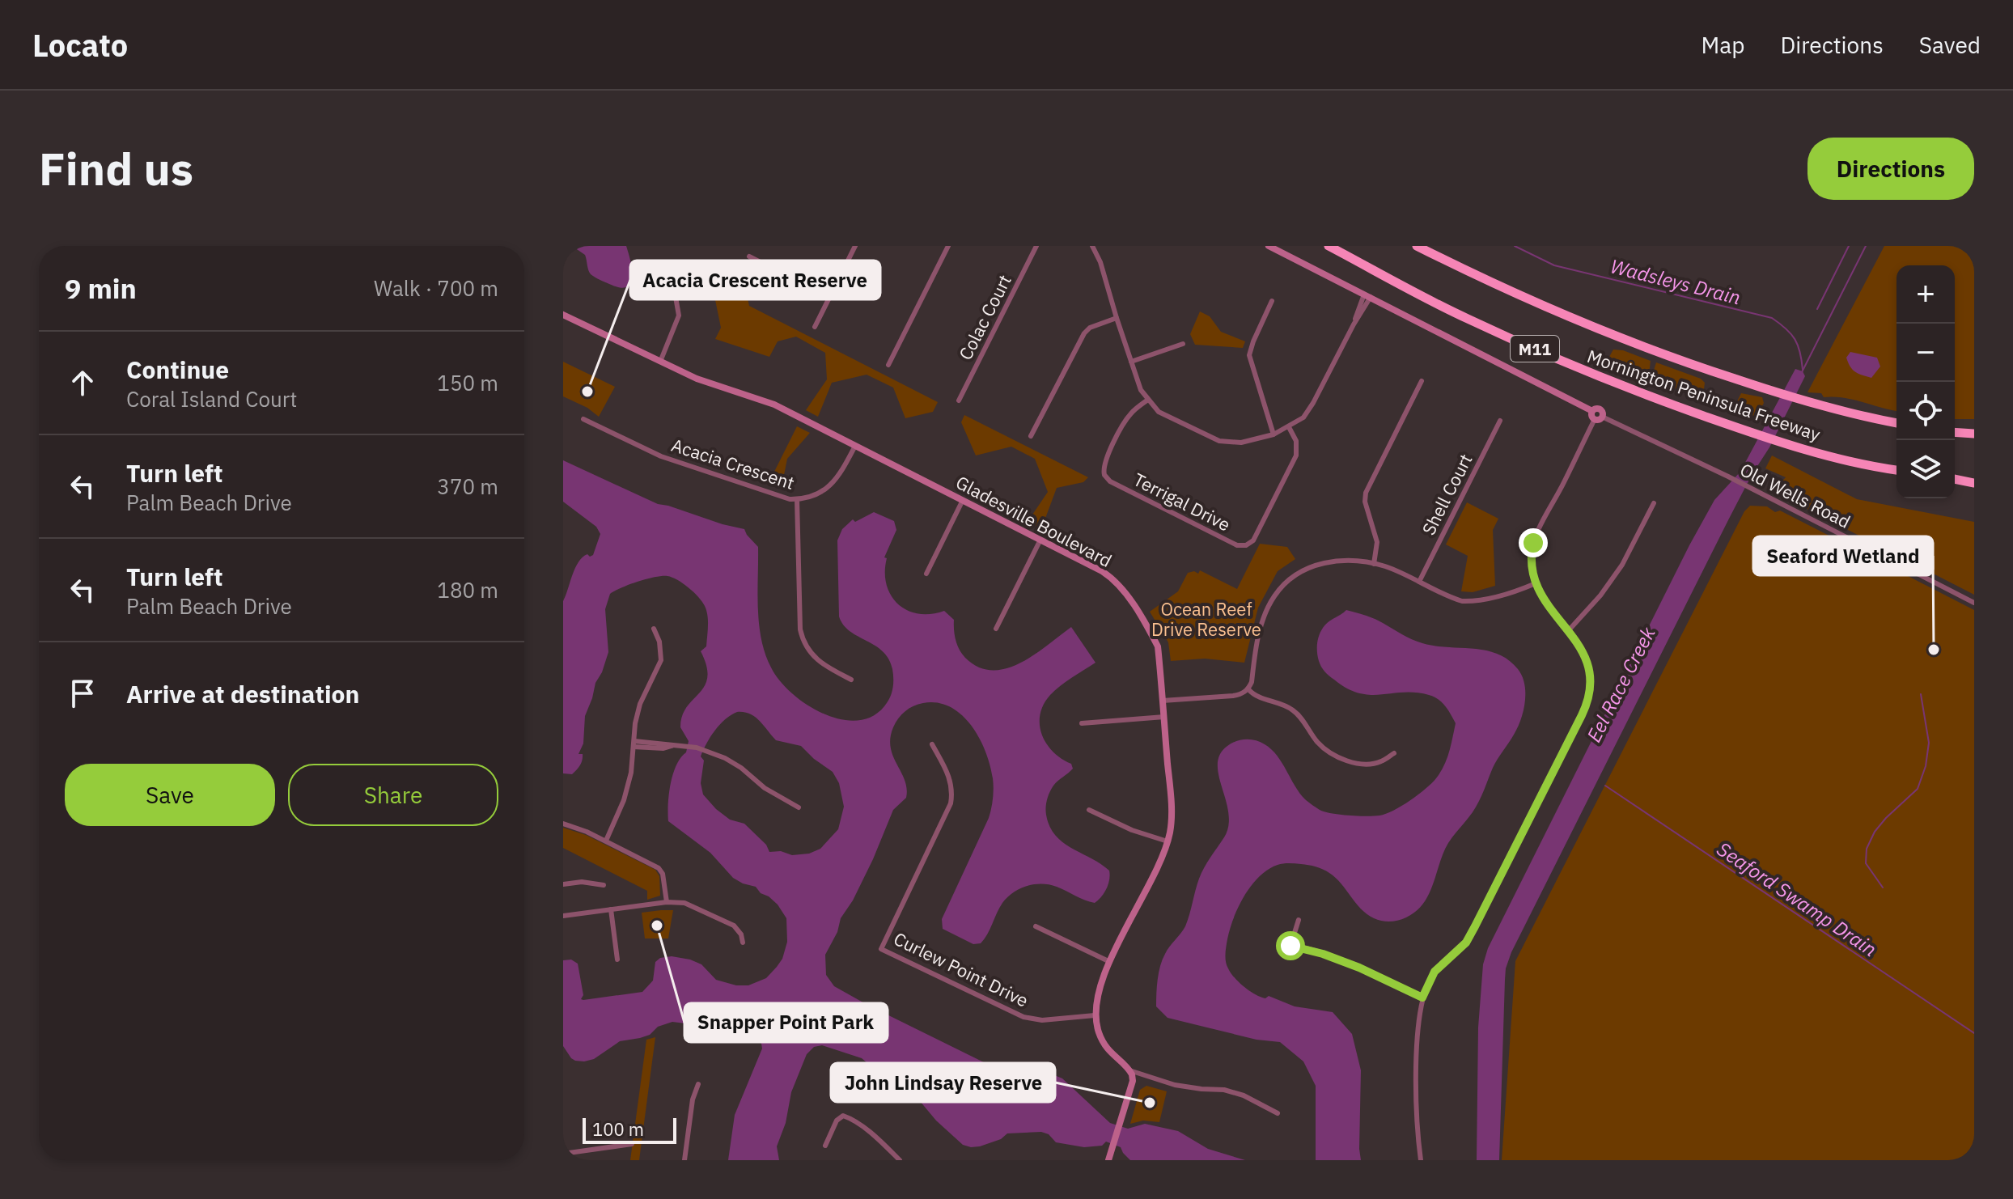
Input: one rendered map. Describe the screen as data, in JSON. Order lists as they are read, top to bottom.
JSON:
{
  "streets": {
    "highway": ["M11", "Mornington Peninsula Freeway"],
    "street": [
      "Colac Court",
      "Acacia Crescent",
      "Shell Court",
      "Old Wells Road",
      "Terrigal Drive",
      "Gladesville Boulevard",
      "Curlew Point Drive"
    ]
  },
  "crossings": [
    ["Acacia Crescent", "Gladesville Boulevard"],
    ["Gladesville Boulevard", "Curlew Point Drive"]
  ],
  "water": ["Wadsleys Drain", "Eel Race Creek", "Seaford Swamp Drain"],
  "parks": ["Ocean Reef Drive Reserve"],
  "places": [
    "Acacia Crescent Reserve",
    "Seaford Wetland",
    "Snapper Point Park",
    "John Lindsay Reserve"
  ],
  "scale_bar": "100 m",
  "page": {
    "header": "Locato",
    "nav": ["Map", "Directions", "Saved"],
    "buttons": [
      "Directions",
      ["Save", "Share"]
    ],
    "title": "Find us",
    "heading": ["9 min", "Walk · 700 m"],
    "map_buttons": ["+", "−"],
    "list": [
      ["Continue", "Coral Island Court", "150 m"],
      ["Turn left", "Palm Beach Drive", "370 m"],
      ["Turn left", "Palm Beach Drive", "180 m"],
      "Arrive at destination"
    ],
    "scale": "100 m"
  }
}
